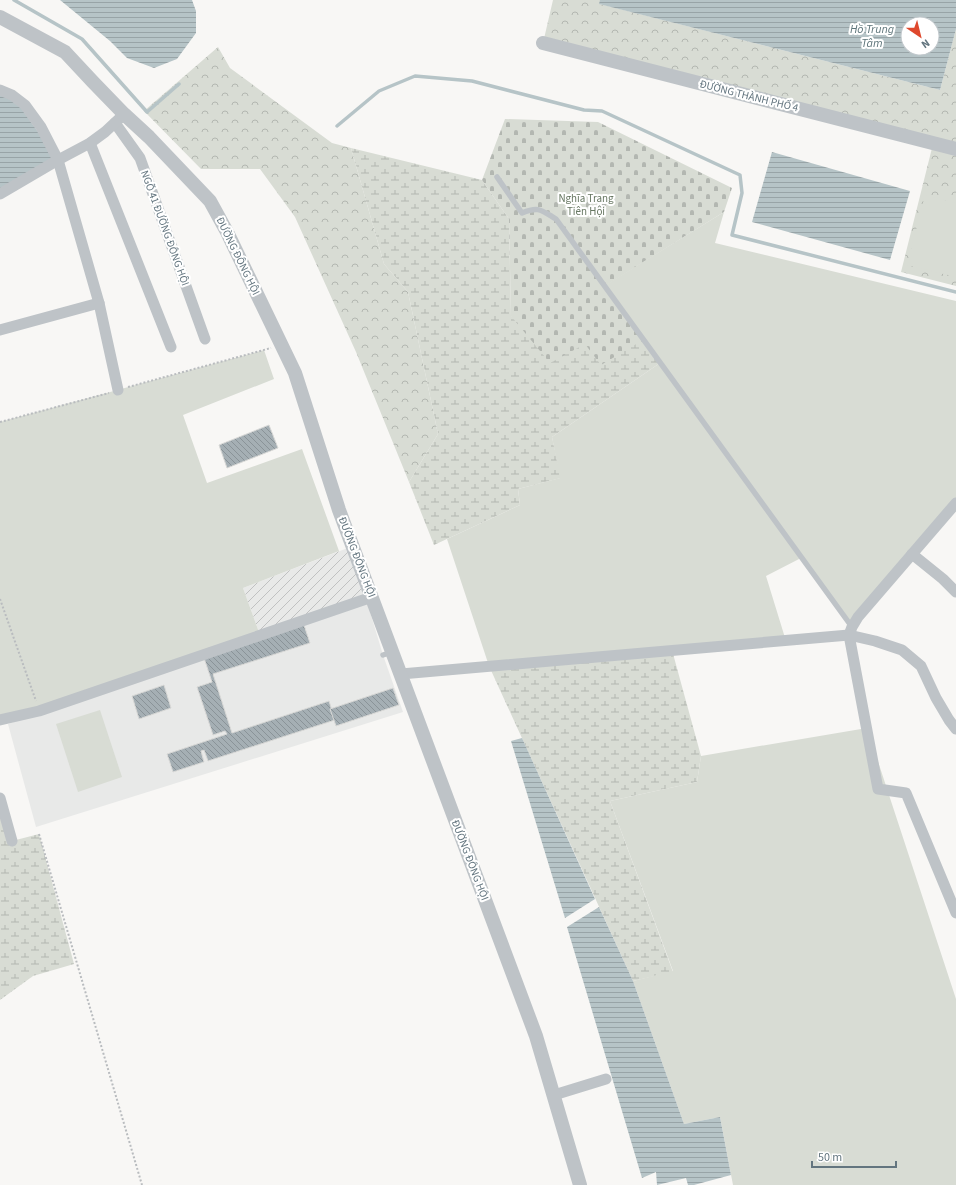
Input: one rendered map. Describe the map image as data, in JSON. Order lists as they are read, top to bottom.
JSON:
{
  "streets": {
    "street": ["ĐƯỜNG THÀNH PHỐ 4", "NGÕ 41 ĐƯỜNG ĐÔNG HỘI", "ĐƯỜNG ĐÔNG HỘI"]
  },
  "crossings": [
    ["NGÕ 41 ĐƯỜNG ĐÔNG HỘI", "ĐƯỜNG ĐÔNG HỘI"]
  ],
  "water": ["Hồ Trung Tâm"],
  "parks": ["Nghĩa Trang Tiên Hội"],
  "scale_bar": "50 m",
  "north": "bottom right"
}
